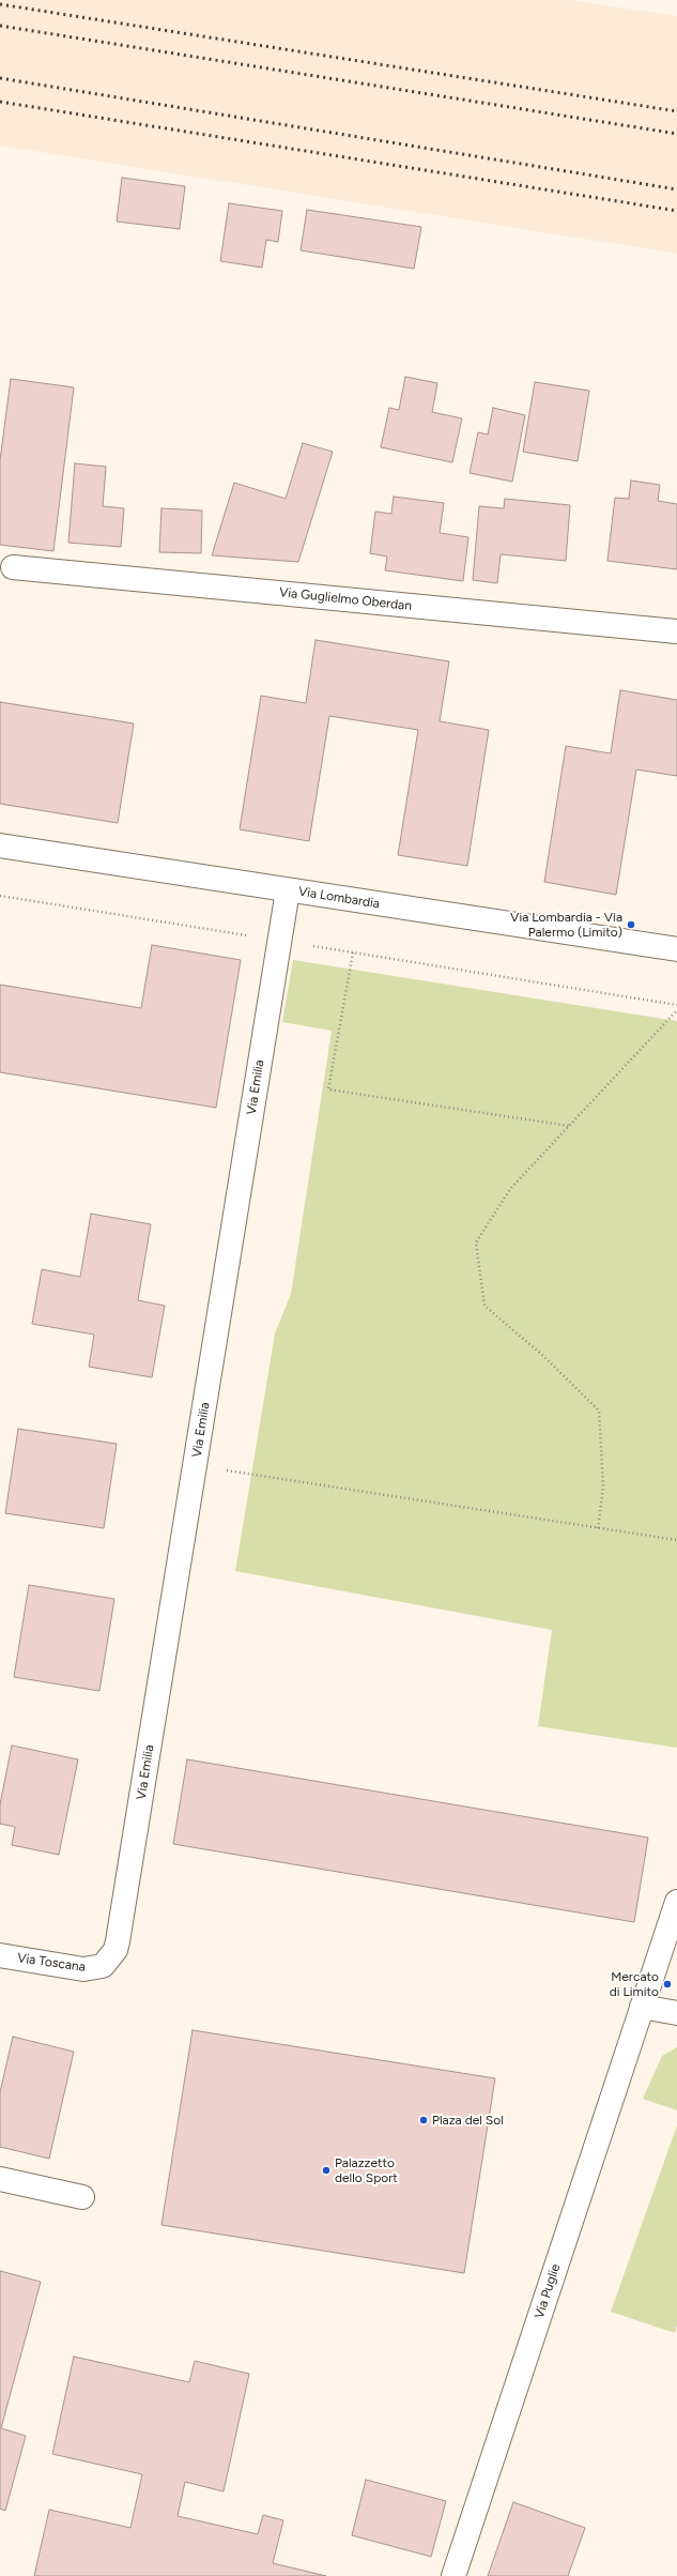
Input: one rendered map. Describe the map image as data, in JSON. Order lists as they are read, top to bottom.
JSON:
{
  "streets": {
    "street": [
      "Via Guglielmo Oberdan",
      "Via Lombardia",
      "Via Emilia",
      "Via Toscana",
      "Via Puglie"
    ]
  },
  "crossings": [
    ["Via Lombardia", "Via Emilia"],
    ["Via Emilia", "Via Toscana"]
  ],
  "places": [
    "Via Lombardia - Via Palermo (Limito)",
    "Mercato di Limito",
    "Plaza del Sol",
    "Palazzetto dello Sport"
  ]
}
